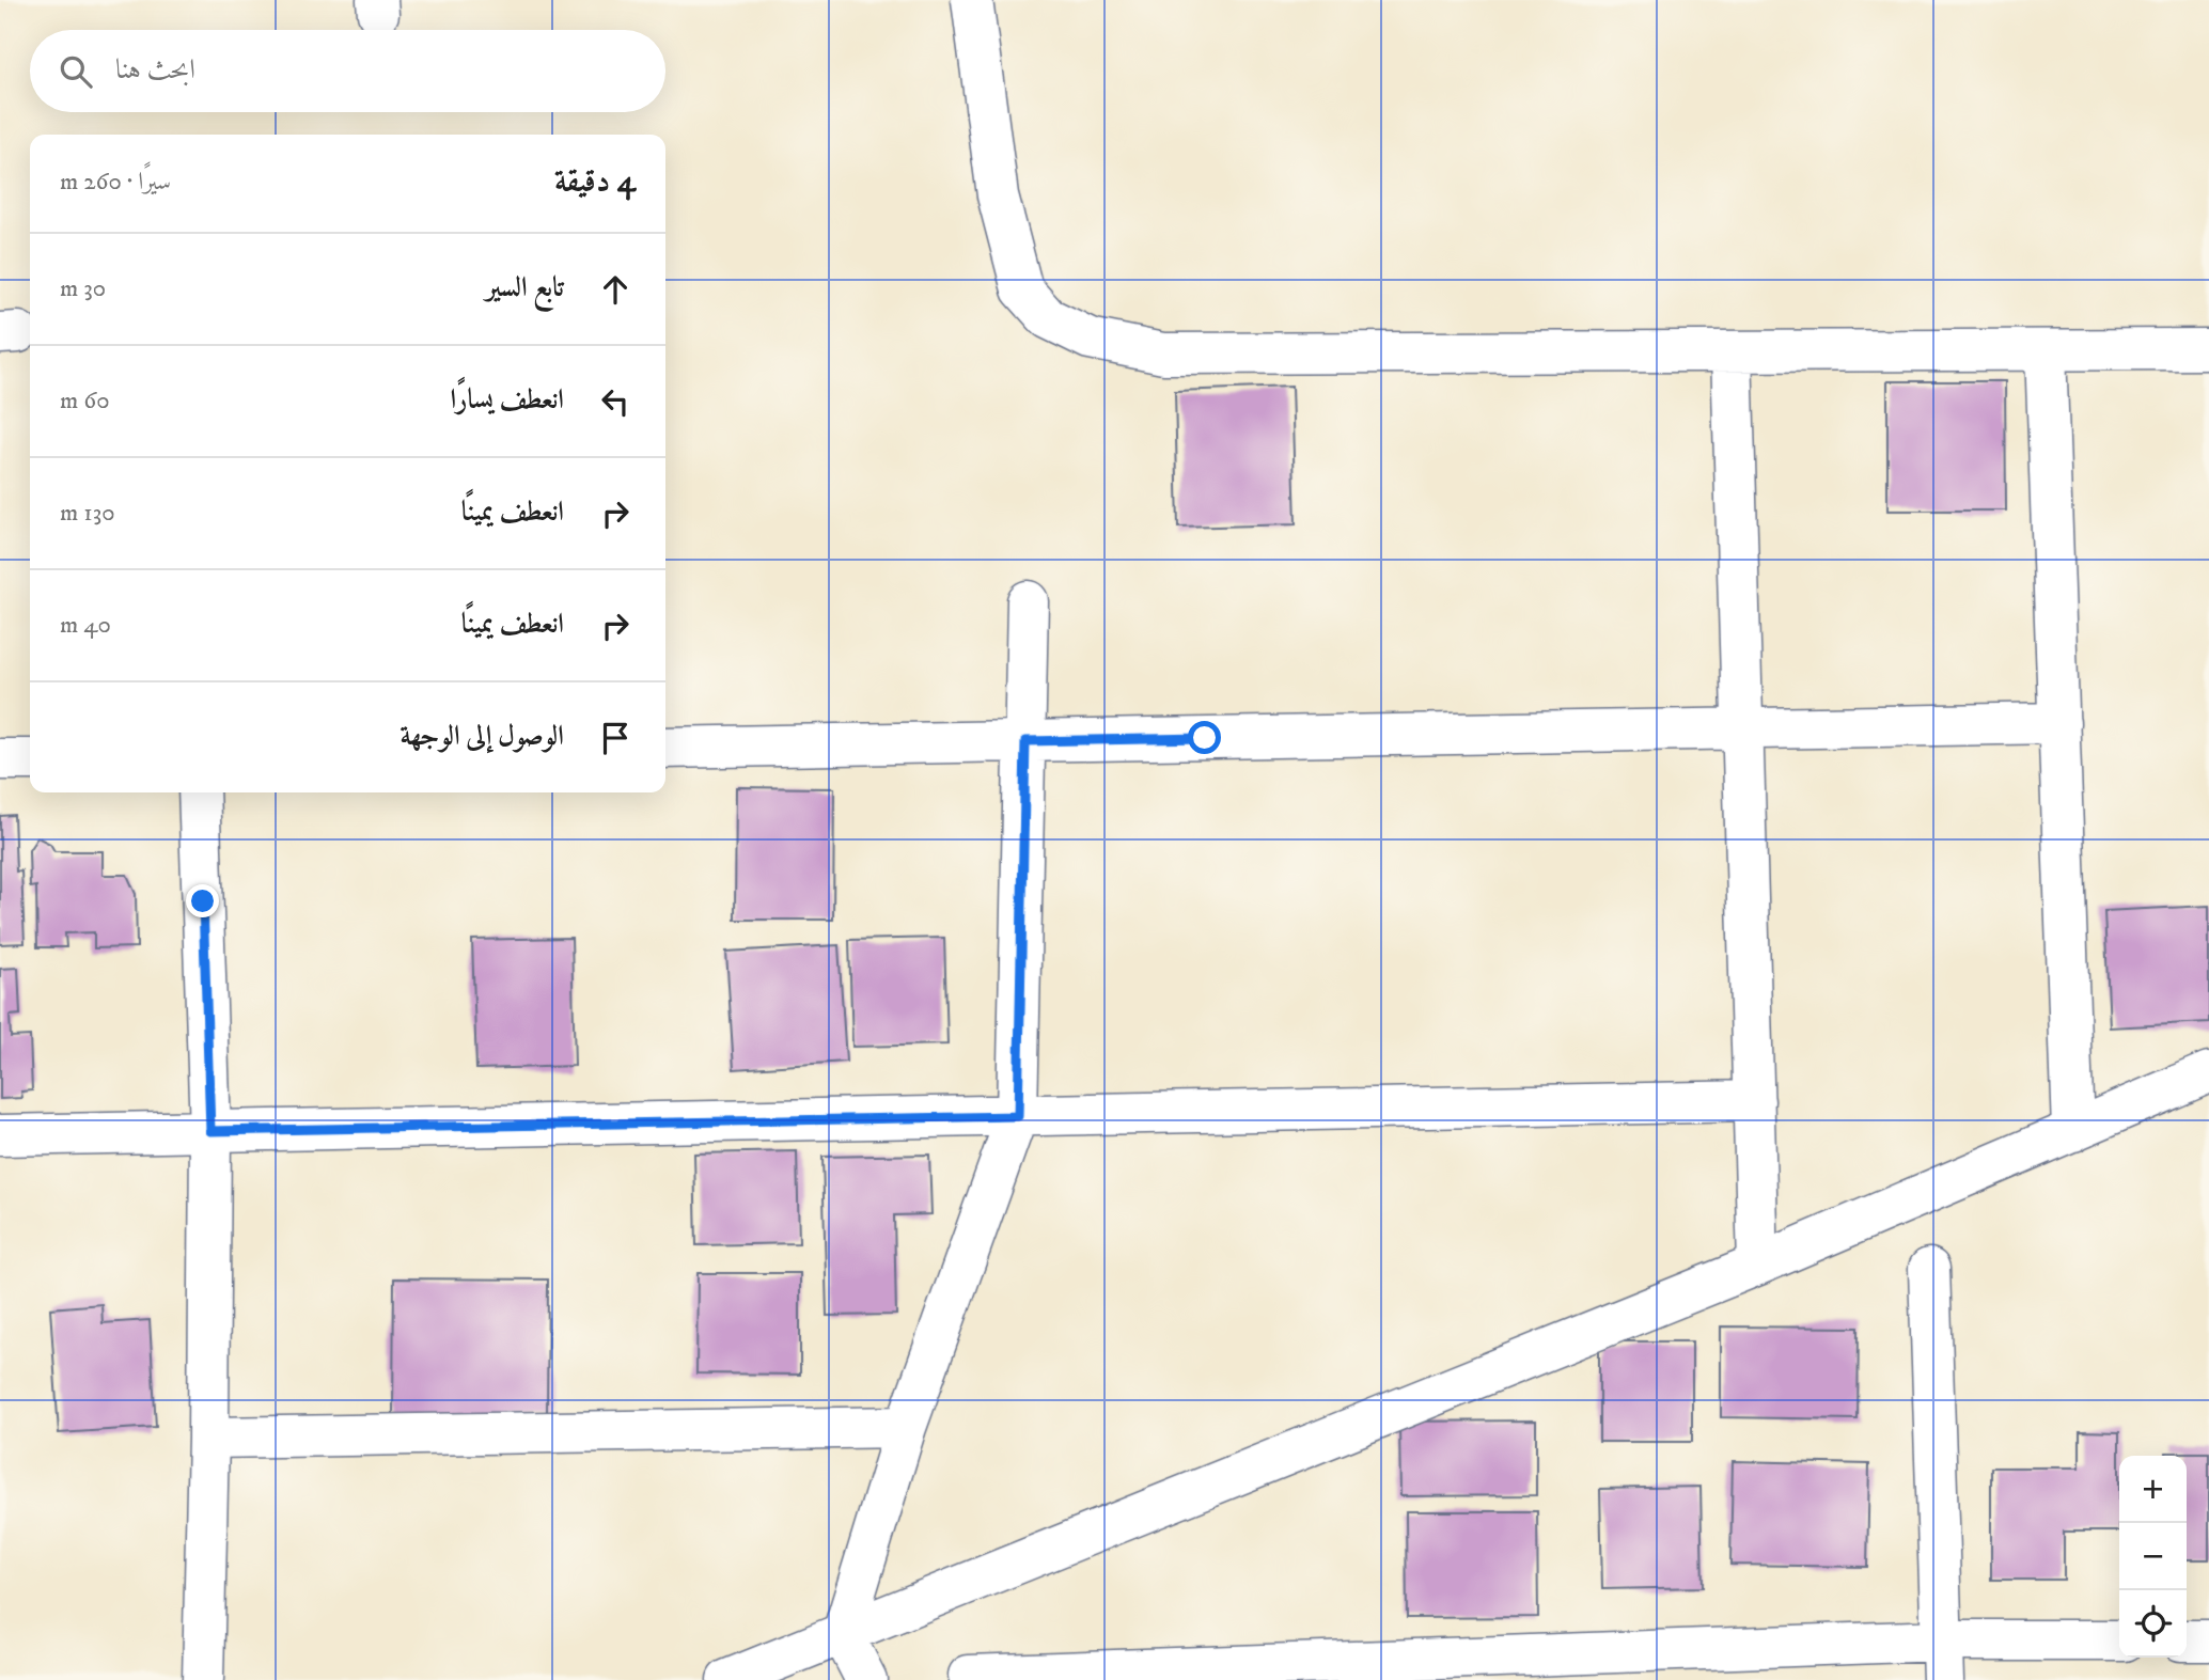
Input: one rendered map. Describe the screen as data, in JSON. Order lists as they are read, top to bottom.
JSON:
{
  "page": {
    "search": "ابحث هنا",
    "heading": ["4 دقيقة", "سيرًا · 260 m"],
    "list": [
      ["تابع السير", "30 m"],
      ["انعطف يسارًا", "60 m"],
      ["انعطف يمينًا", "130 m"],
      ["انعطف يمينًا", "40 m"],
      "الوصول إلى الوجهة"
    ],
    "map_buttons": ["+", "−"]
  }
}
